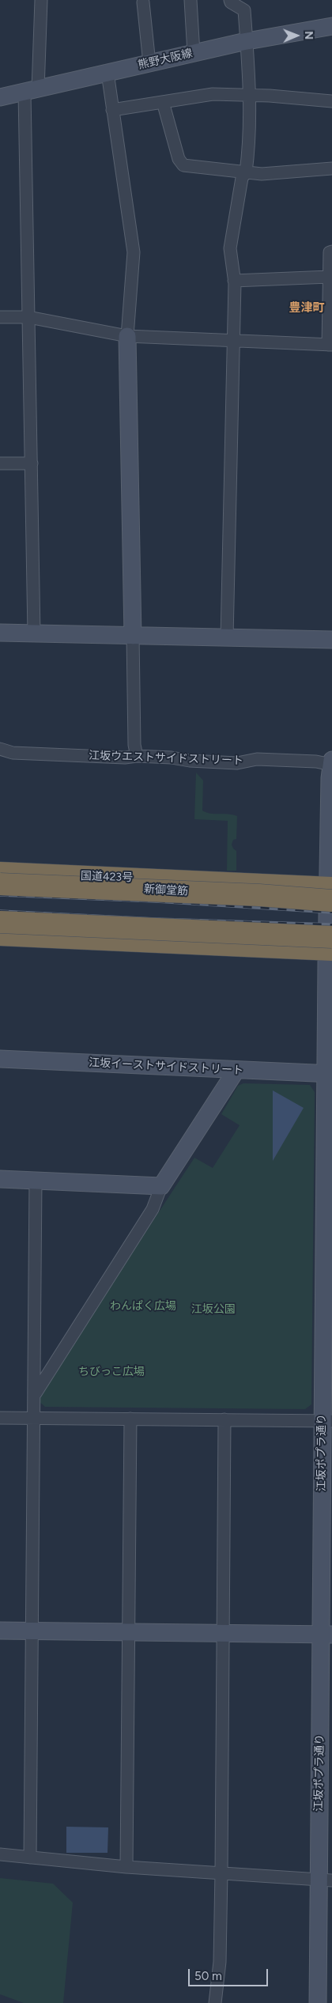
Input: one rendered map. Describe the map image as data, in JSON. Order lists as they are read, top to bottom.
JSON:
{
  "streets": {
    "highway": ["国道423号", "新御堂筋"],
    "street": [
      "熊野大阪線",
      "江坂ウエストサイドストリート",
      "江坂イーストサイドストリート",
      "江坂ポプラ通り"
    ]
  },
  "crossings": [
    ["江坂ウエストサイドストリート", "江坂ポプラ通り"],
    ["国道423号", "新御堂筋"],
    ["国道423号", "江坂ポプラ通り"],
    ["新御堂筋", "江坂ポプラ通り"],
    ["江坂イーストサイドストリート", "江坂ポプラ通り"]
  ],
  "districts": ["豊津町"],
  "parks": ["わんぱく広場", "江坂公園", "ちびっこ広場"],
  "scale_bar": "50 m",
  "north": "right"
}
